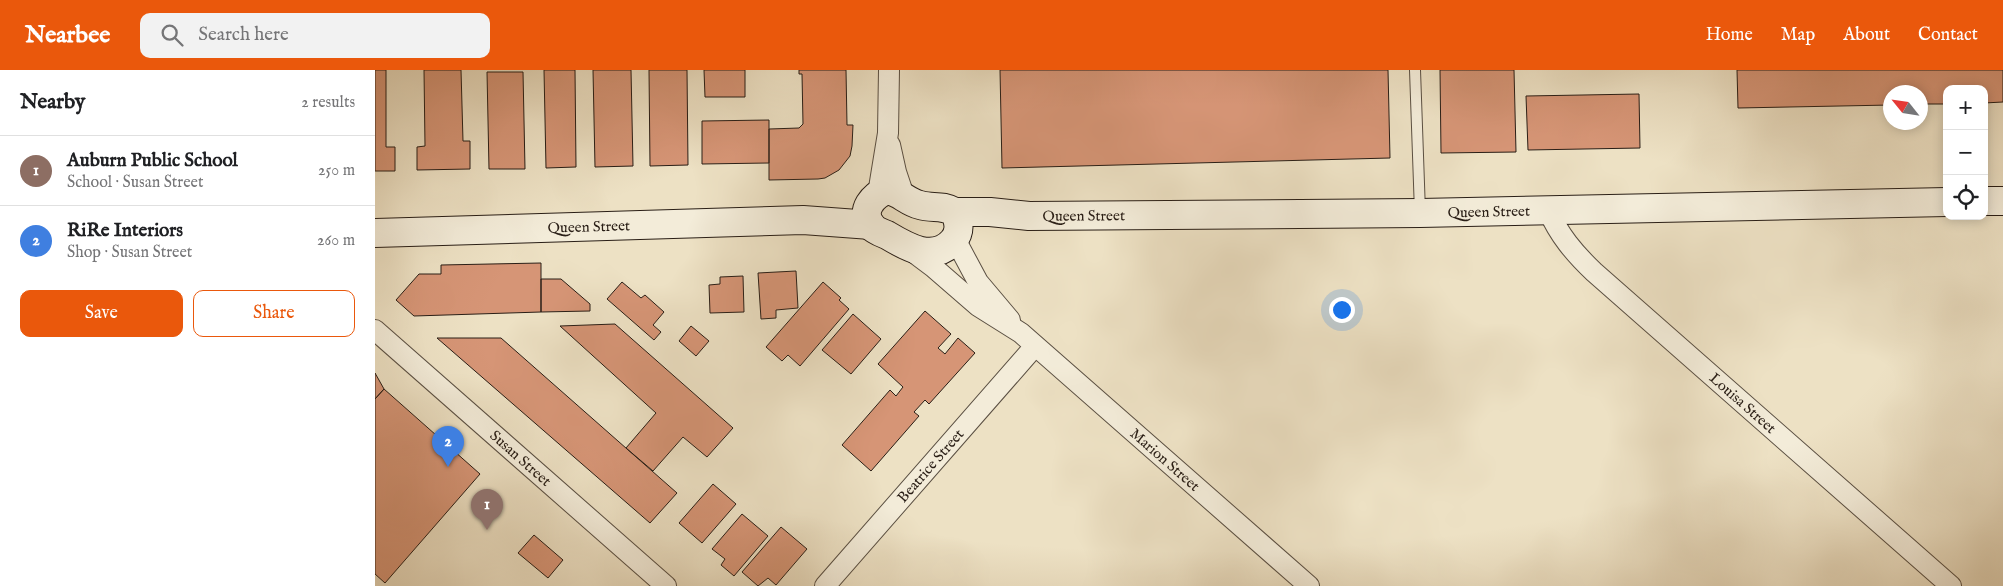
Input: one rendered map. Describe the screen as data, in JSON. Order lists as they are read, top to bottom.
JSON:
{
  "streets": {
    "street": [
      "Queen Street",
      "Louisa Street",
      "Susan Street",
      "Marion Street",
      "Beatrice Street"
    ]
  },
  "crossings": [
    ["Queen Street", "Louisa Street"],
    ["Queen Street", "Marion Street"],
    ["Marion Street", "Beatrice Street"]
  ],
  "north": "top left",
  "page": {
    "header": "Nearbee",
    "search": "Search here",
    "nav": [
      "Home",
      "Map",
      "About",
      "Contact"
    ],
    "heading": ["Nearby", "2 results"],
    "map_buttons": ["+", "−"],
    "list": [
      {
        "mark": "1",
        "name": "Auburn Public School",
        "note": "School · Susan Street",
        "value": "250 m"
      },
      {
        "mark": "2",
        "name": "RiRe Interiors",
        "note": "Shop · Susan Street",
        "value": "260 m"
      }
    ],
    "buttons": ["Save", "Share"],
    "pins": ["2", "1"]
  }
}
